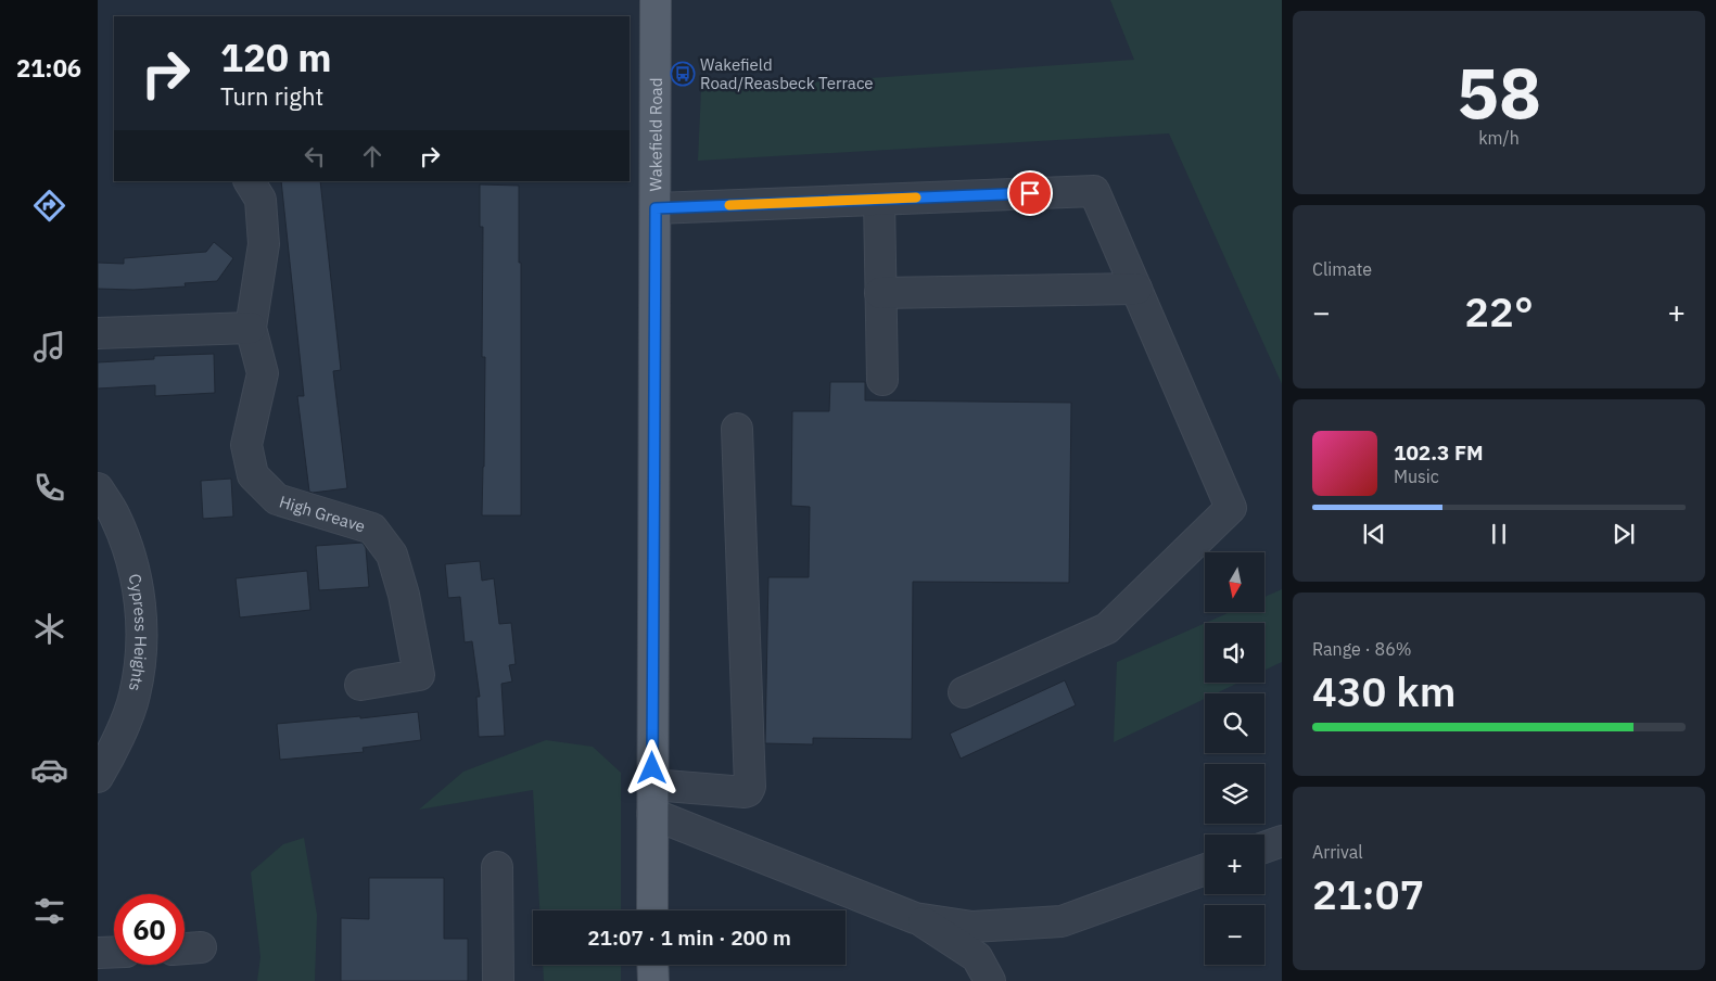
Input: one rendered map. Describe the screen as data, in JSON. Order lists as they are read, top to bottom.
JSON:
{
  "streets": {
    "main road": ["Wakefield Road"],
    "street": ["High Greave", "Cypress Heights"]
  },
  "places": {
    "bus stop": ["Wakefield Road/Reasbeck Terrace"]
  },
  "north": "bottom",
  "page": {
    "tabs": "21:06",
    "tile": [
      ["58", "km/h"],
      "Climate",
      ["Range · 86%", "430 km"],
      ["Arrival", "21:07"]
    ],
    "turn": ["120 m", "Turn right"],
    "heat": ["−", "22°", "+"],
    "song": ["102.3 FM", "Music"],
    "map_buttons": ["+", "−"],
    "limit": "60",
    "trip": "21:07 · 1 min · 200 m"
  }
}
